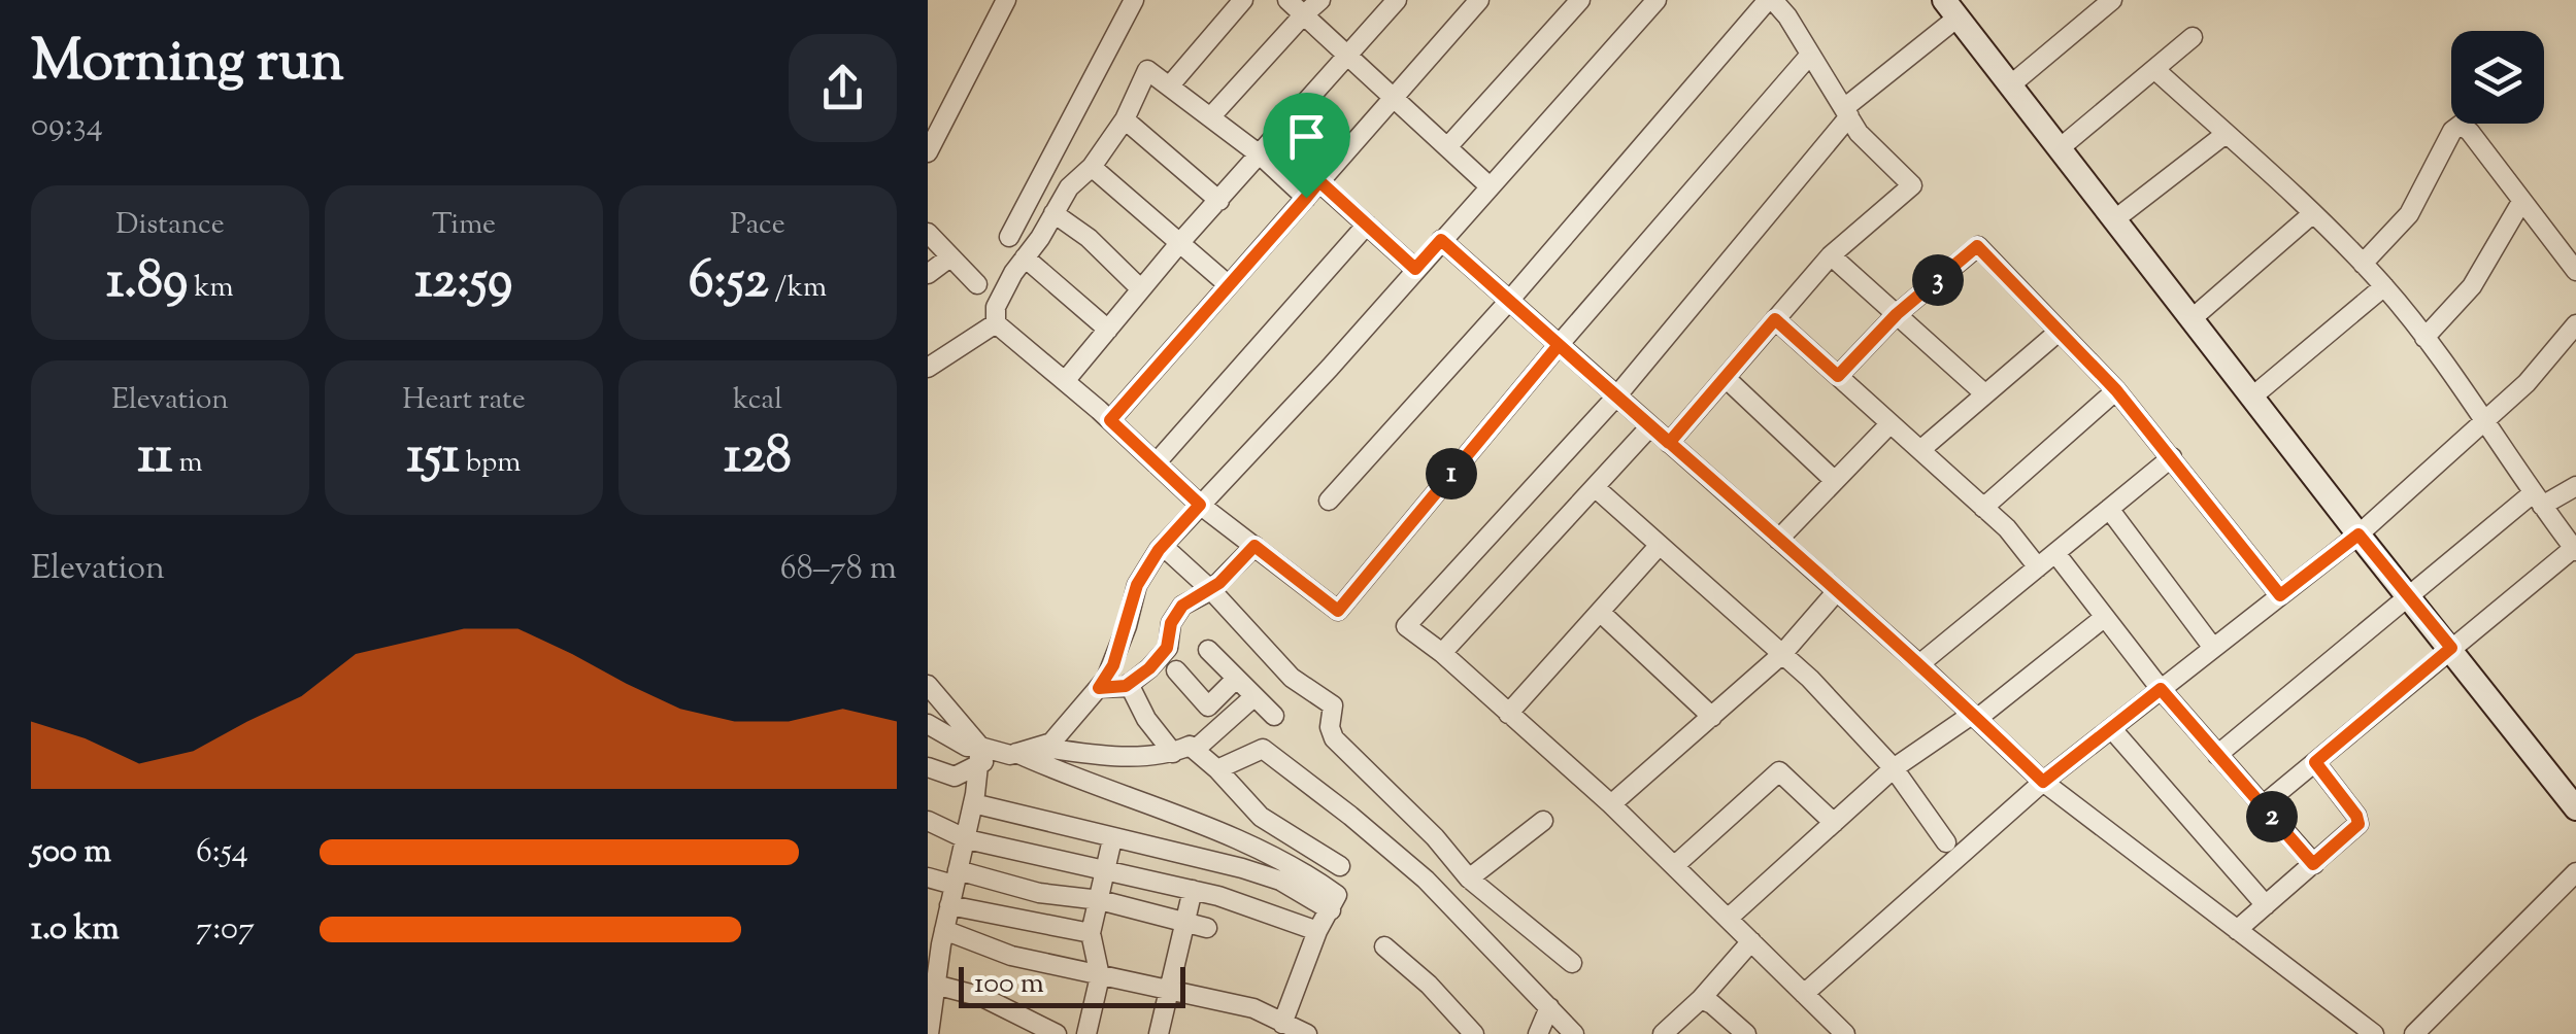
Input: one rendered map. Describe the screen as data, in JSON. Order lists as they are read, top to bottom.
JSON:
{
  "scale_bar": "100 m",
  "page": {
    "heading": ["Morning run", "09:34"],
    "stats": [
      ["Distance", "1.89 km"],
      ["Time", "12:59"],
      ["Pace", "6:52 /km"],
      ["Elevation", "11 m"],
      ["Heart rate", "151 bpm"],
      ["kcal", "128"]
    ],
    "pins": ["3", "1", "2"],
    "chart": ["Elevation", "68–78 m"],
    "list": [
      {
        "name": "500 m",
        "note": "6:54"
      },
      {
        "name": "1.0 km",
        "note": "7:07"
      }
    ],
    "scale": "100 m"
  }
}
